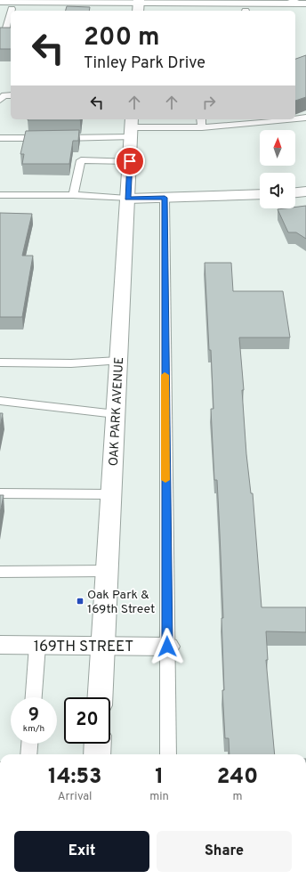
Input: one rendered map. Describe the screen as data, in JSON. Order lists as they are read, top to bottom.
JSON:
{
  "streets": {
    "street": ["OAK PARK AVENUE", "169TH STREET"]
  },
  "crossings": [
    ["OAK PARK AVENUE", "169TH STREET"]
  ],
  "places": {
    "transit": ["Oak Park & 169th Street"]
  },
  "north": "top",
  "page": {
    "turn": ["200 m", "Tinley Park Drive"],
    "speed": "9 km/h",
    "limit": "20",
    "eta": [
      "14:53",
      "Arrival",
      "1",
      "min",
      "240",
      "m"
    ],
    "buttons": ["Exit", "Share"]
  }
}
